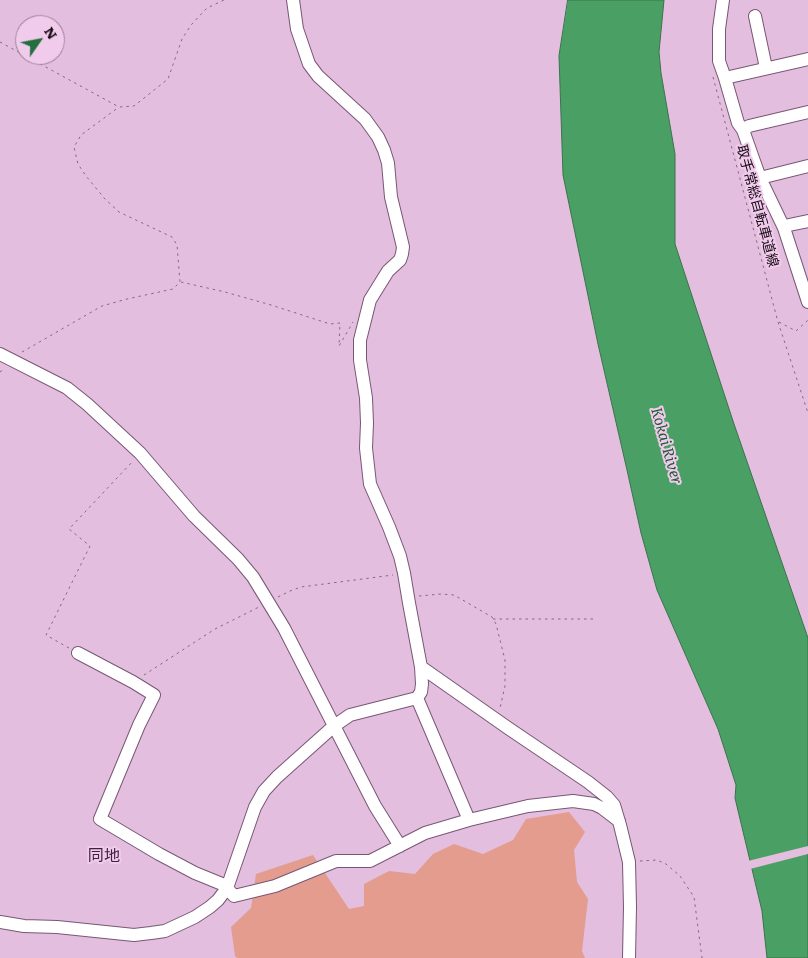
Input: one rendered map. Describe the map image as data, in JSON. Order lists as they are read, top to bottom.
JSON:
{
  "streets": {
    "path": ["取手常総自転車道線"]
  },
  "districts": ["同地"],
  "water": ["Kokai River"],
  "north": "top right"
}
